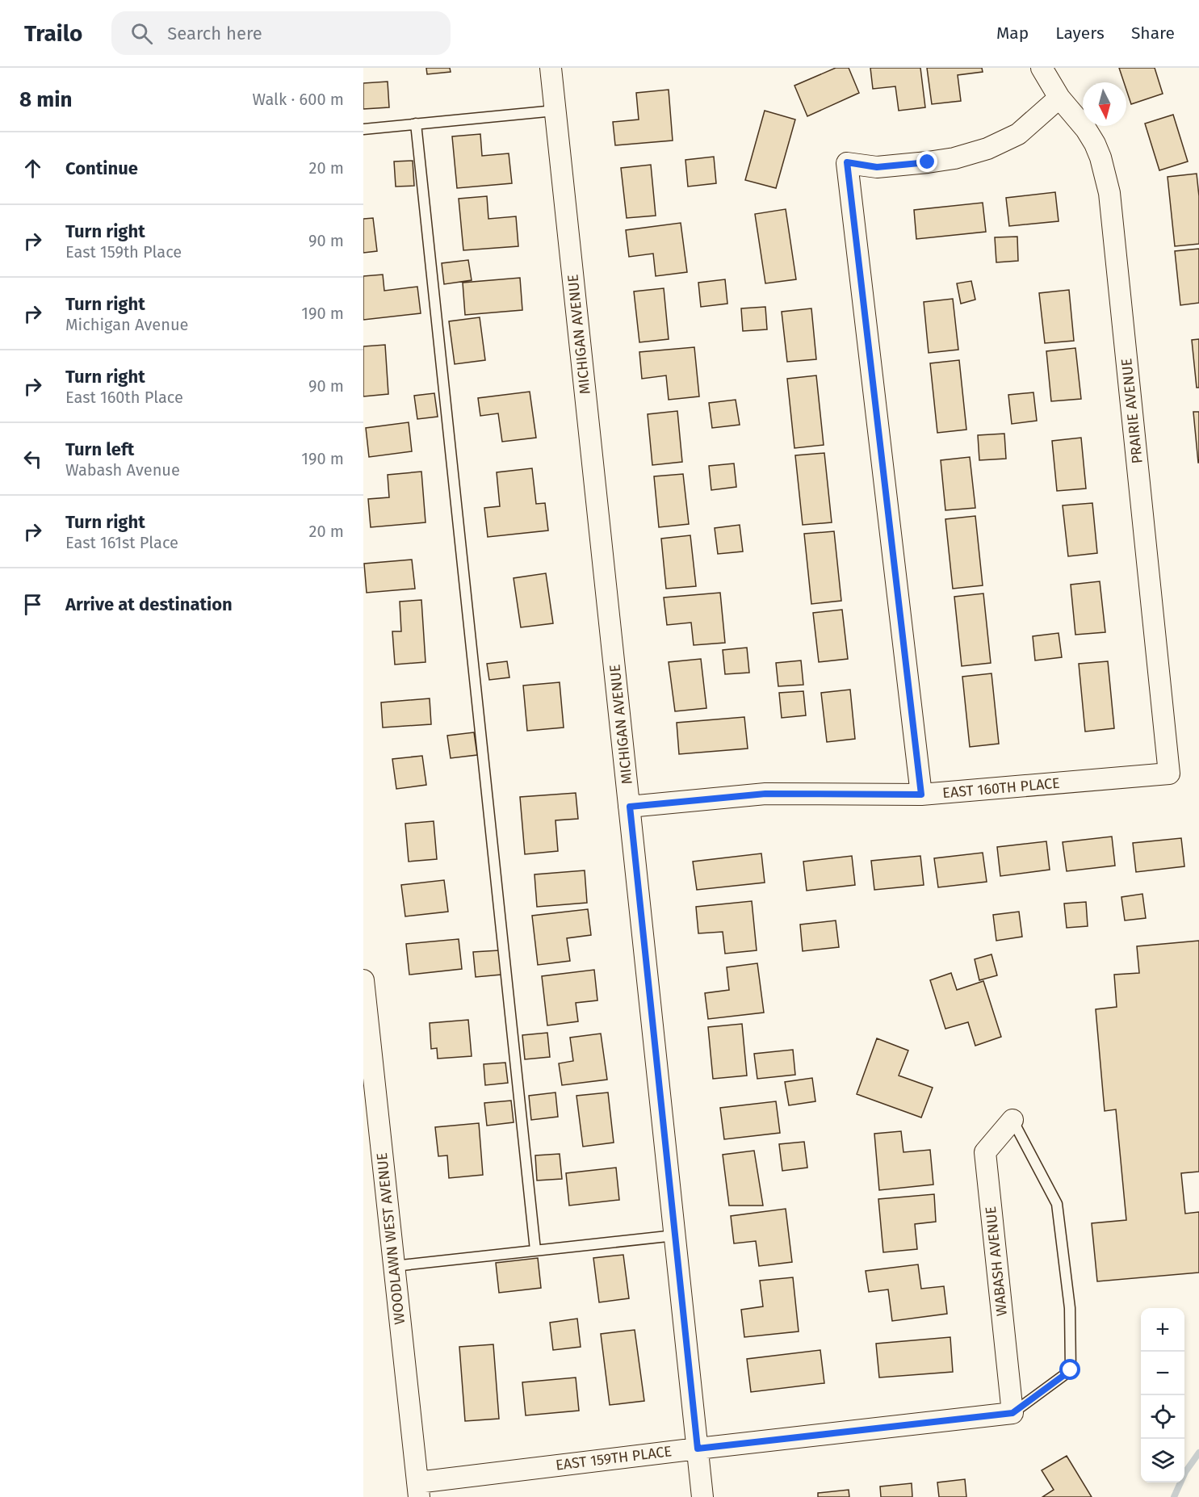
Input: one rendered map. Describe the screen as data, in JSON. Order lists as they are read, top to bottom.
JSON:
{
  "streets": {
    "street": [
      "MICHIGAN AVENUE",
      "PRAIRIE AVENUE",
      "EAST 160TH PLACE",
      "WOODLAWN WEST AVENUE",
      "WABASH AVENUE",
      "EAST 159TH PLACE"
    ]
  },
  "crossings": [
    ["MICHIGAN AVENUE", "EAST 160TH PLACE"],
    ["MICHIGAN AVENUE", "EAST 159TH PLACE"],
    ["PRAIRIE AVENUE", "EAST 160TH PLACE"],
    ["WOODLAWN WEST AVENUE", "EAST 159TH PLACE"],
    ["WABASH AVENUE", "EAST 159TH PLACE"]
  ],
  "north": "bottom",
  "page": {
    "header": "Trailo",
    "search": "Search here",
    "nav": ["Map", "Layers", "Share"],
    "heading": ["8 min", "Walk · 600 m"],
    "list": [
      ["Continue", "20 m"],
      ["Turn right", "East 159th Place", "90 m"],
      ["Turn right", "Michigan Avenue", "190 m"],
      ["Turn right", "East 160th Place", "90 m"],
      ["Turn left", "Wabash Avenue", "190 m"],
      ["Turn right", "East 161st Place", "20 m"],
      "Arrive at destination"
    ],
    "map_buttons": ["+", "−"]
  }
}
